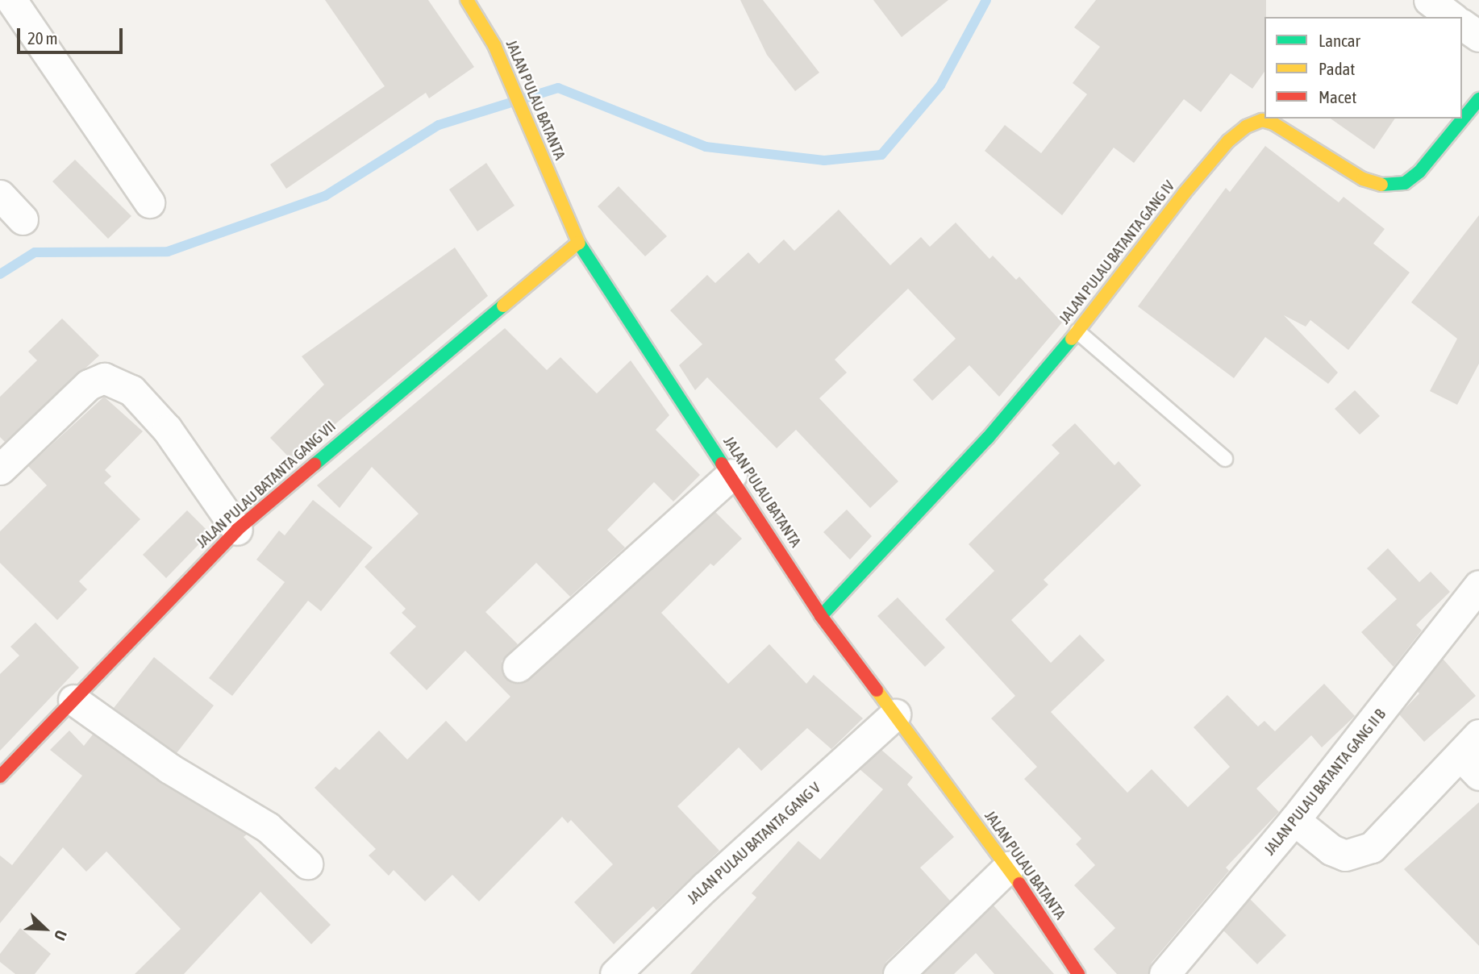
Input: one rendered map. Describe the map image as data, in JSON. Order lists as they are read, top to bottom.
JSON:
{
  "streets": {
    "street": [
      "JALAN PULAU BATANTA",
      "JALAN PULAU BATANTA GANG IV",
      "JALAN PULAU BATANTA GANG VII",
      "JALAN PULAU BATANTA GANG II B",
      "JALAN PULAU BATANTA GANG V"
    ]
  },
  "crossings": [
    ["JALAN PULAU BATANTA", "JALAN PULAU BATANTA GANG IV"],
    ["JALAN PULAU BATANTA", "JALAN PULAU BATANTA GANG VII"],
    ["JALAN PULAU BATANTA", "JALAN PULAU BATANTA GANG V"]
  ],
  "legend": ["Lancar", "Padat", "Macet"],
  "scale_bar": "20 m",
  "north": "bottom right"
}
